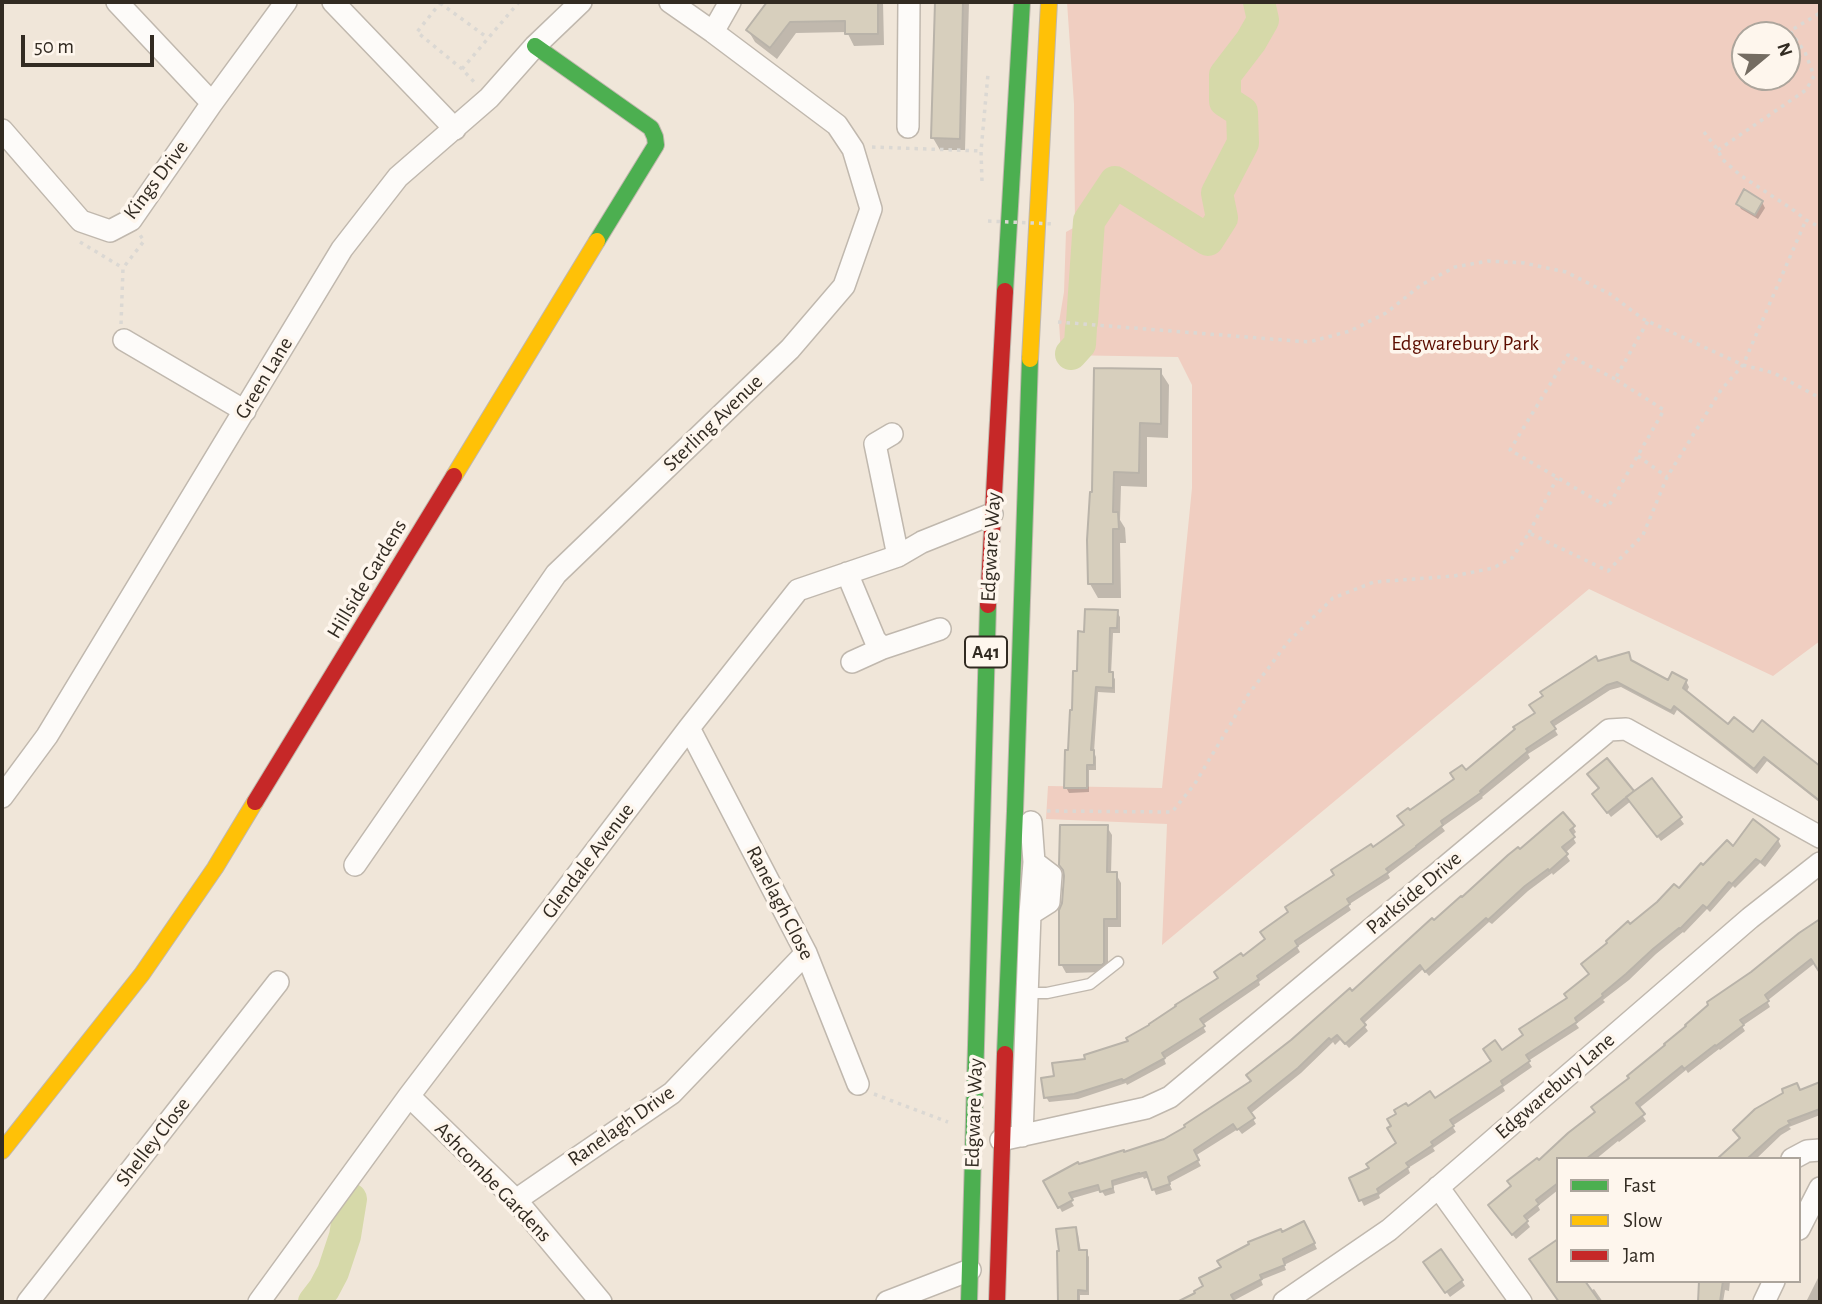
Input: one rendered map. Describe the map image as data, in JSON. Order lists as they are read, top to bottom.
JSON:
{
  "streets": {
    "main road": ["Edgware Way", "Hillside Gardens", "A41"],
    "street": [
      "Kings Drive",
      "Green Lane",
      "Sterling Avenue",
      "Glendale Avenue",
      "Parkside Drive",
      "Ranelagh Close",
      "Edgwarebury Lane",
      "Ranelagh Drive",
      "Shelley Close",
      "Ashcombe Gardens"
    ]
  },
  "crossings": [
    ["Green Lane", "Hillside Gardens"],
    ["Edgware Way", "Glendale Avenue"],
    ["Edgware Way", "Parkside Drive"],
    ["Glendale Avenue", "Ranelagh Close"],
    ["Glendale Avenue", "Ashcombe Gardens"],
    ["Ranelagh Close", "Ranelagh Drive"],
    ["Ranelagh Drive", "Ashcombe Gardens"]
  ],
  "parks": ["Edgwarebury Park"],
  "legend": ["Fast", "Slow", "Jam"],
  "scale_bar": "50 m",
  "north": "right"
}
